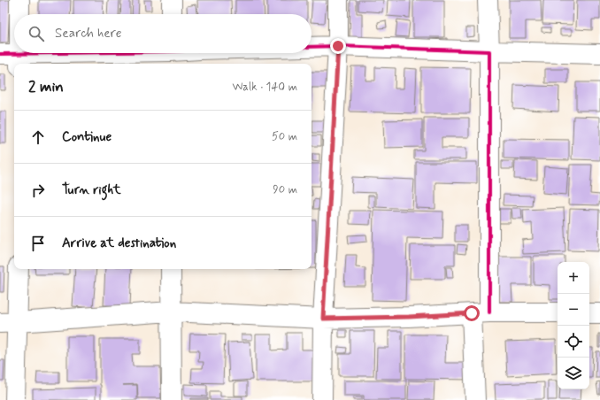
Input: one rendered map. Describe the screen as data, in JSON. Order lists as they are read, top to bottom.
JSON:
{
  "page": {
    "search": "Search here",
    "heading": ["2 min", "Walk · 140 m"],
    "list": [
      ["Continue", "50 m"],
      ["Turn right", "90 m"],
      "Arrive at destination"
    ],
    "map_buttons": ["+", "−"]
  }
}
